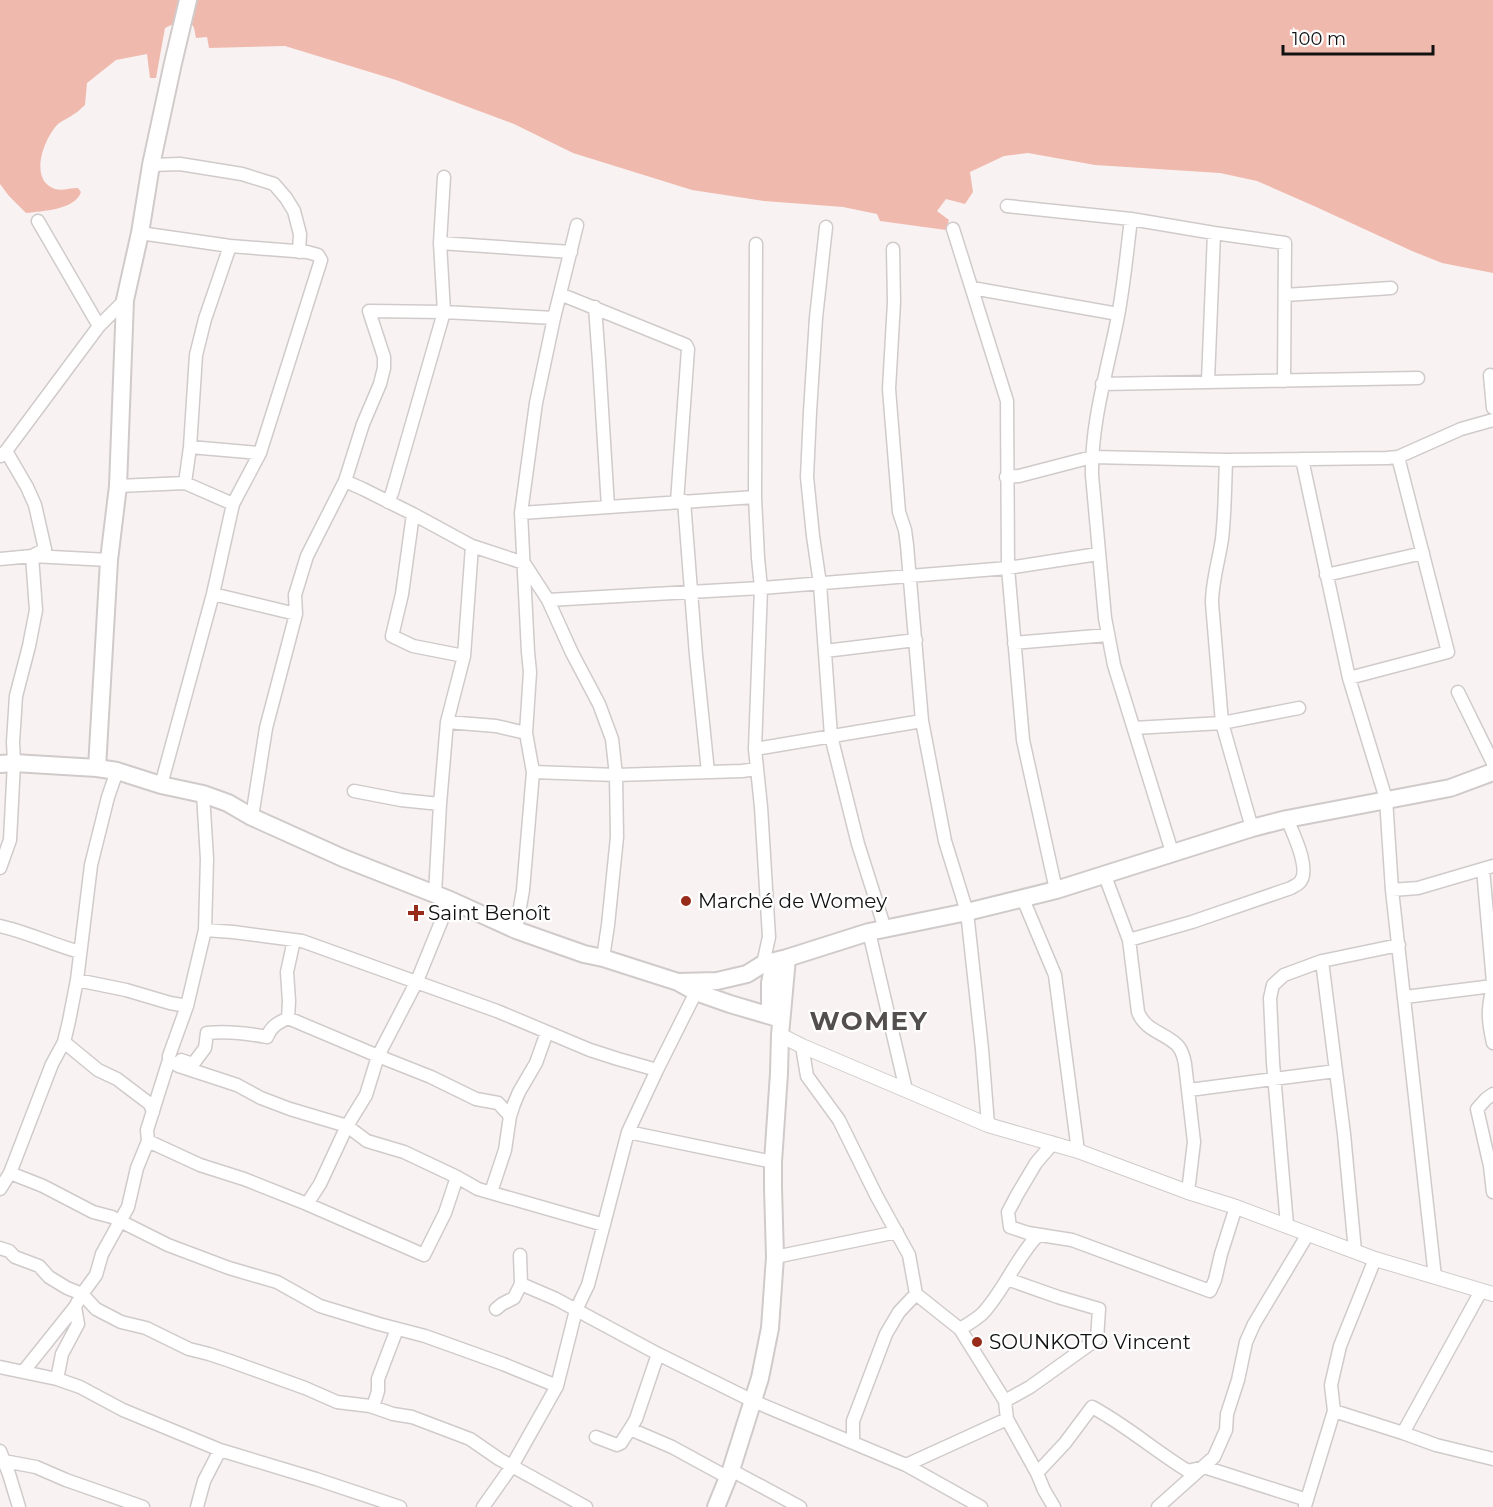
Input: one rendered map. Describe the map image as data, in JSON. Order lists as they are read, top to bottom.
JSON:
{
  "districts": ["WOMEY"],
  "places": {
    "other": ["Marché de Womey", "SOUNKOTO Vincent"],
    "health": ["Saint Benoît"]
  },
  "scale_bar": "100 m"
}
